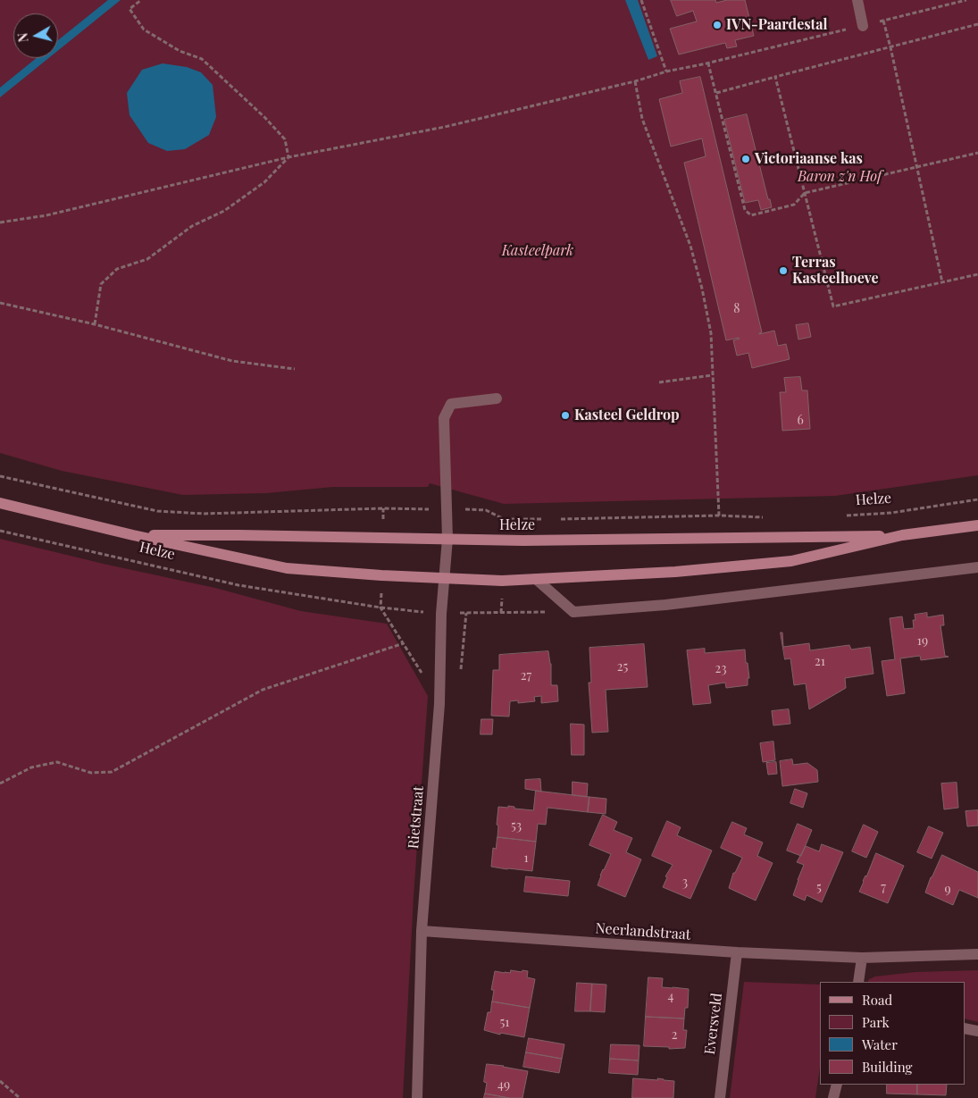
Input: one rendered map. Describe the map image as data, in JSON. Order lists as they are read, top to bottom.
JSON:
{
  "streets": {
    "main road": ["Helze"],
    "street": ["Rietstraat", "Neerlandstraat", "Eversveld"]
  },
  "crossings": [
    ["Helze", "Rietstraat"],
    ["Rietstraat", "Neerlandstraat"],
    ["Neerlandstraat", "Eversveld"]
  ],
  "parks": ["Baron z'n Hof", "Kasteelpark"],
  "places": [
    "IVN-Paardestal",
    "Victoriaanse kas",
    "Terras Kasteelhoeve",
    "Kasteel Geldrop"
  ],
  "house_numbers": [
    "8",
    "6",
    "19",
    "21",
    "25",
    "23",
    "27",
    "53",
    "1",
    "3",
    "5",
    "7",
    "9",
    "4",
    "51",
    "2",
    "49"
  ],
  "legend": [
    "Road",
    "Park",
    "Water",
    "Building"
  ],
  "north": "left"
}
